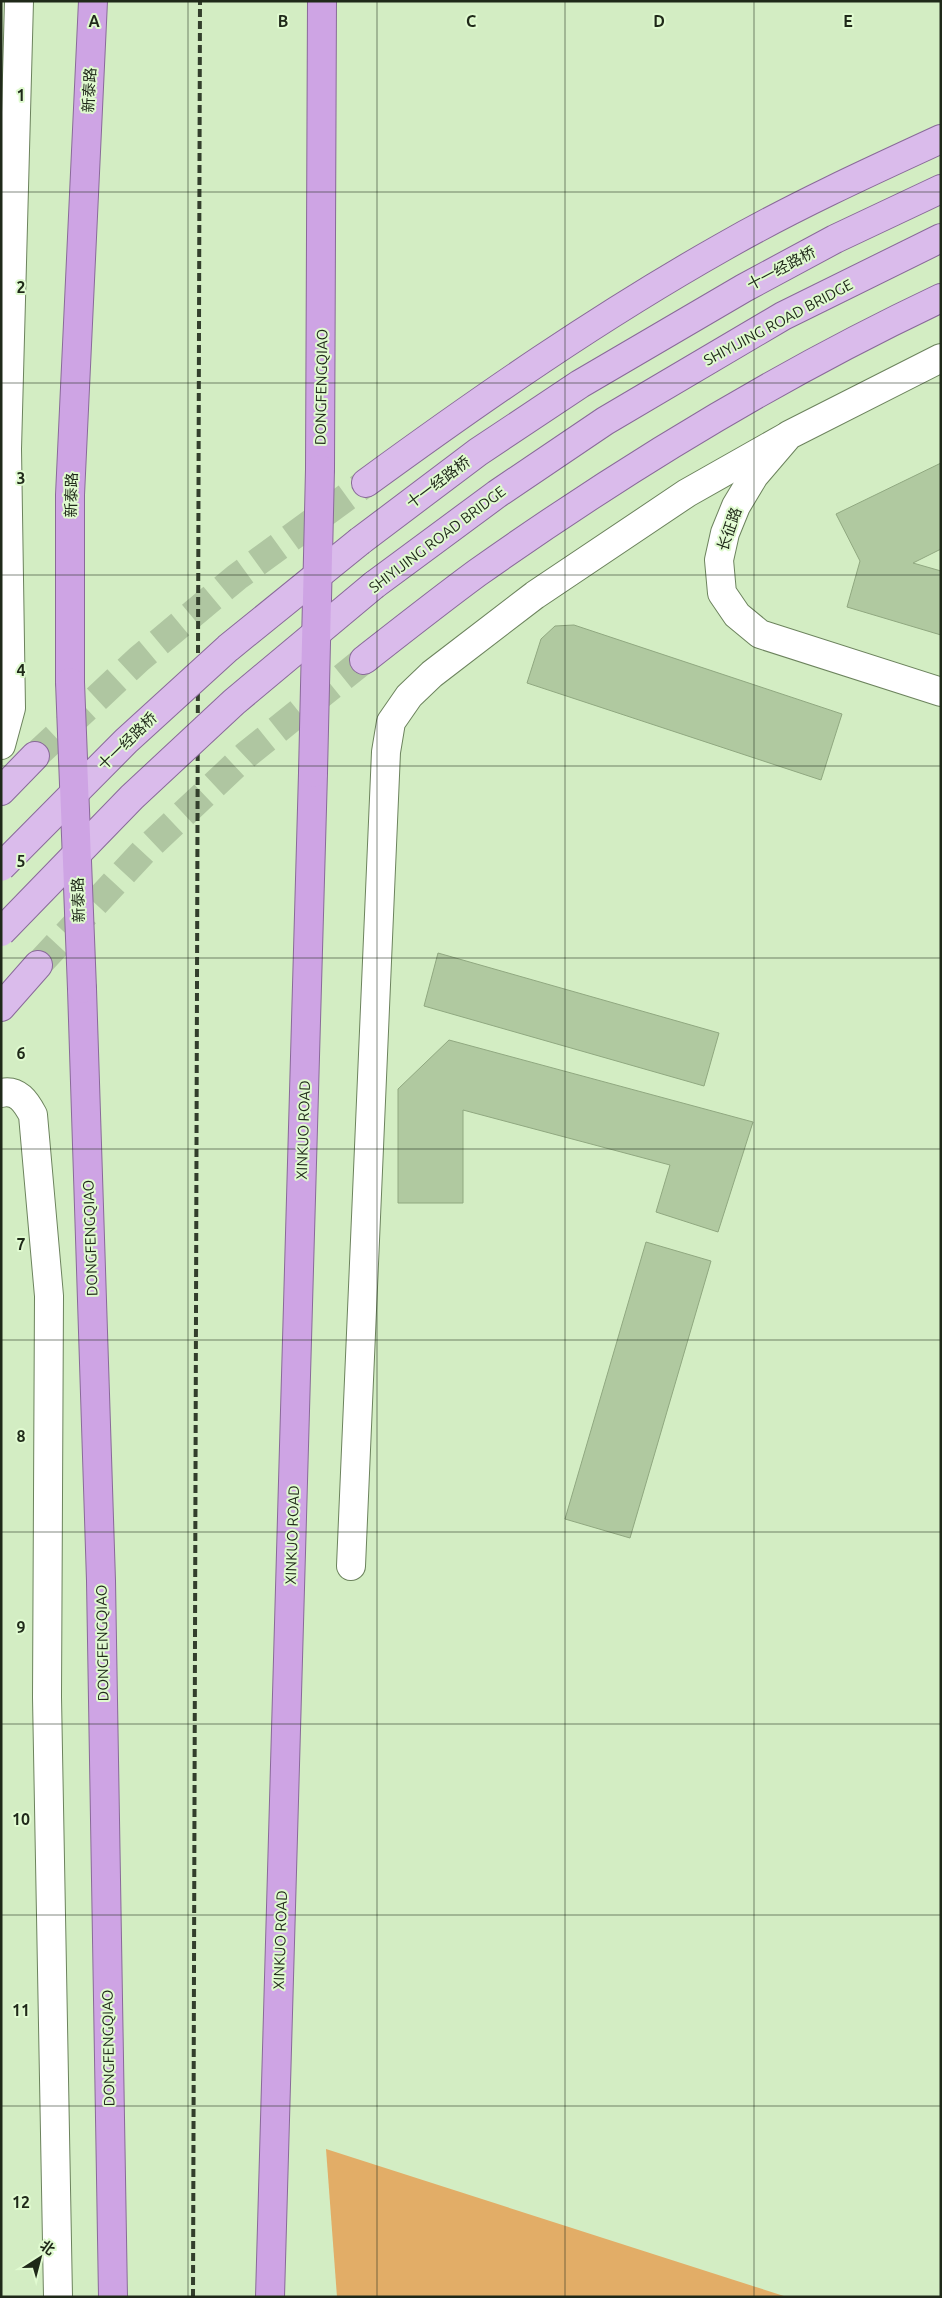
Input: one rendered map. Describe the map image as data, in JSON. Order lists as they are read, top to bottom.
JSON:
{
  "streets": {
    "highway": ["新泰路", "DONGFENGQIAO", "XINKUO ROAD"],
    "main road": ["十一经路桥", "SHIYIJING ROAD BRIDGE"],
    "street": ["长征路"]
  },
  "crossings": [
    ["新泰路", "DONGFENGQIAO"],
    ["DONGFENGQIAO", "XINKUO ROAD"]
  ],
  "north": "top right",
  "grid": {
    "columns": [
      "A",
      "B",
      "C",
      "D",
      "E"
    ],
    "rows": [
      "1",
      "2",
      "3",
      "4",
      "5",
      "6",
      "7",
      "8",
      "9",
      "10",
      "11",
      "12"
    ]
  }
}
